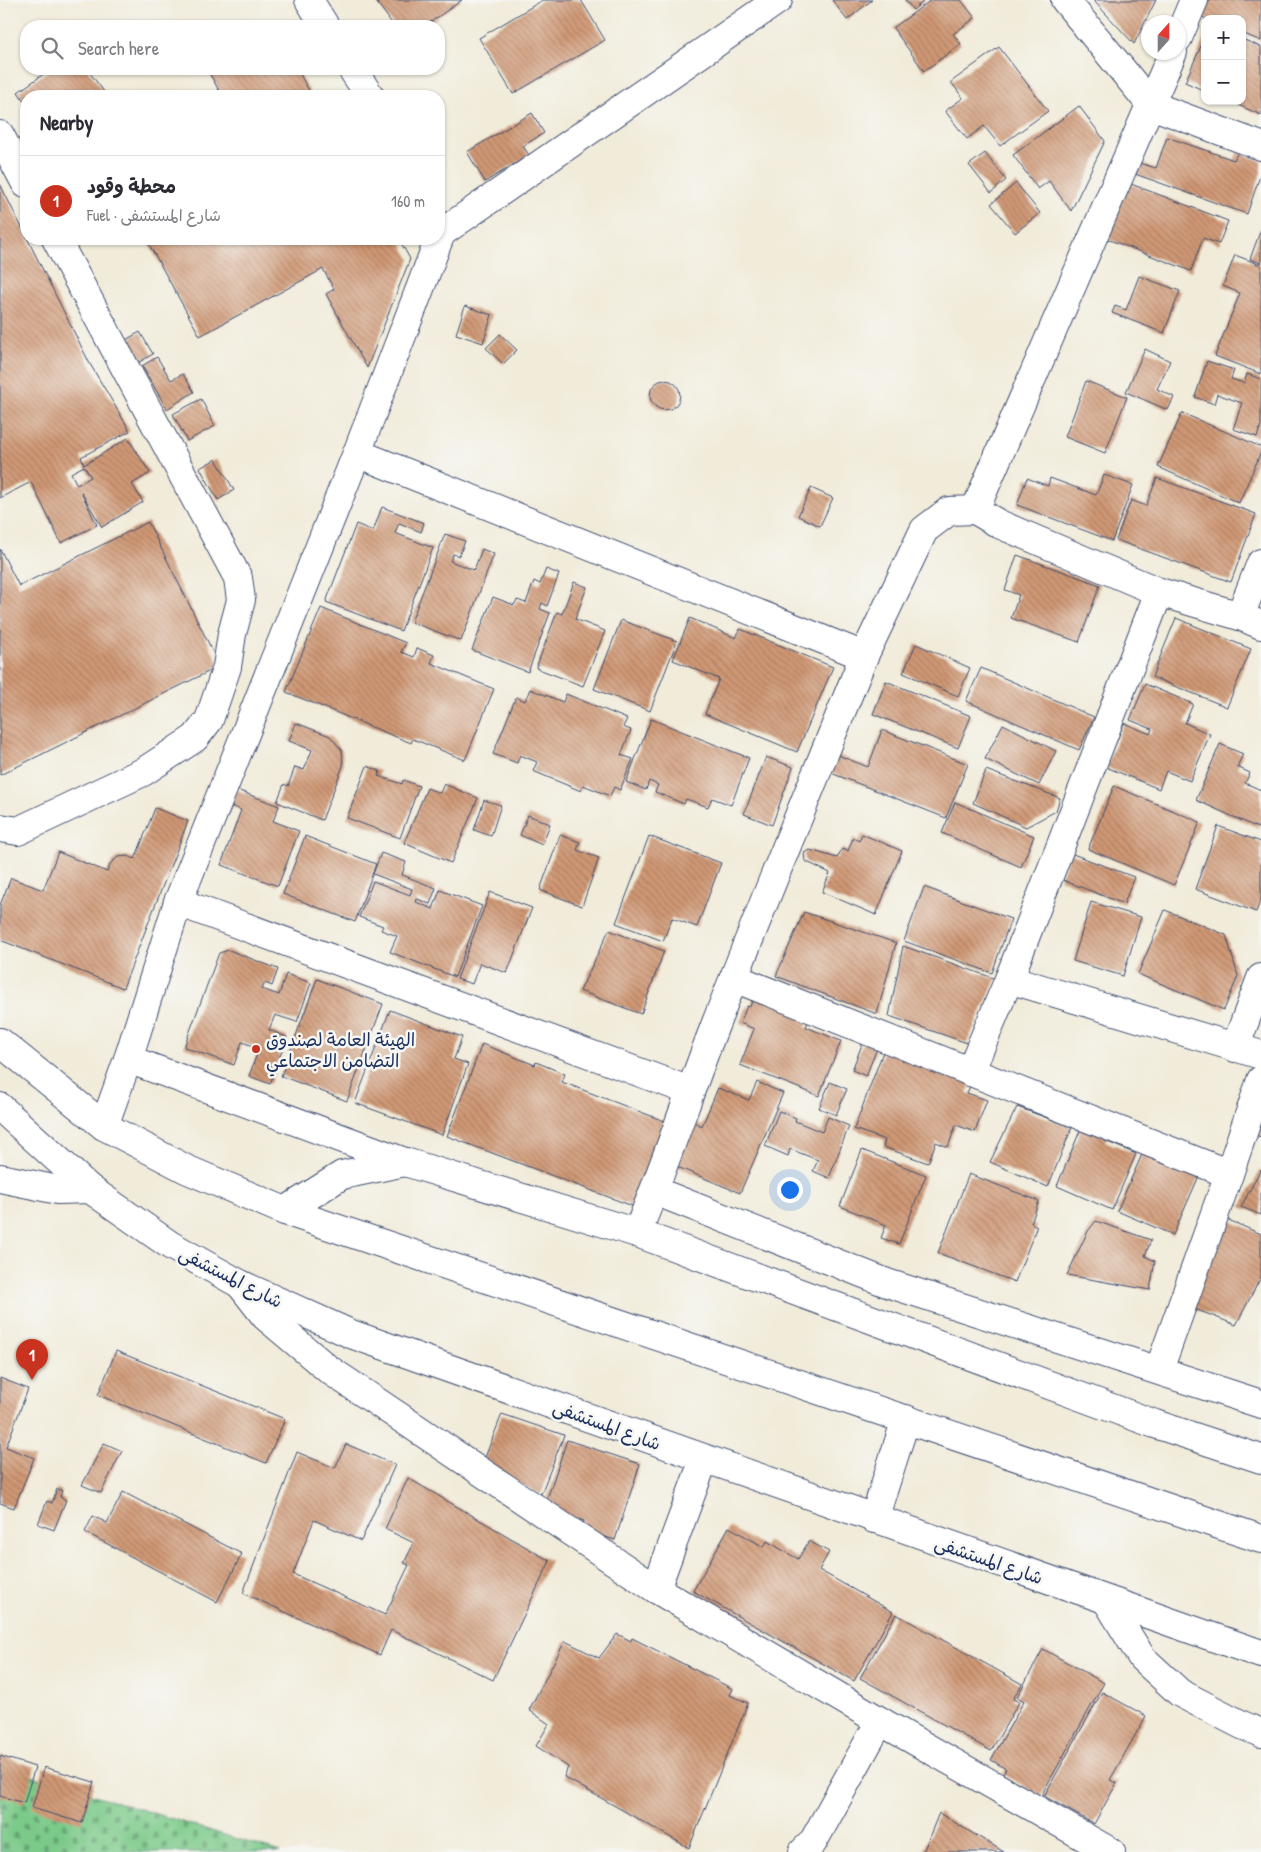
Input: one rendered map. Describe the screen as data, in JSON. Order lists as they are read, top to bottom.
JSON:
{
  "streets": {
    "street": ["شارع المستشفى"]
  },
  "places": ["الهيئة العامة لصندوق التضامن الاجتماعي"],
  "north": "top",
  "page": {
    "map_buttons": ["+", "−"],
    "search": "Search here",
    "heading": "Nearby",
    "list": [
      {
        "mark": "1",
        "name": "محطة وقود",
        "note": "Fuel · شارع المستشفى",
        "value": "160 m"
      }
    ],
    "pins": "1"
  }
}
